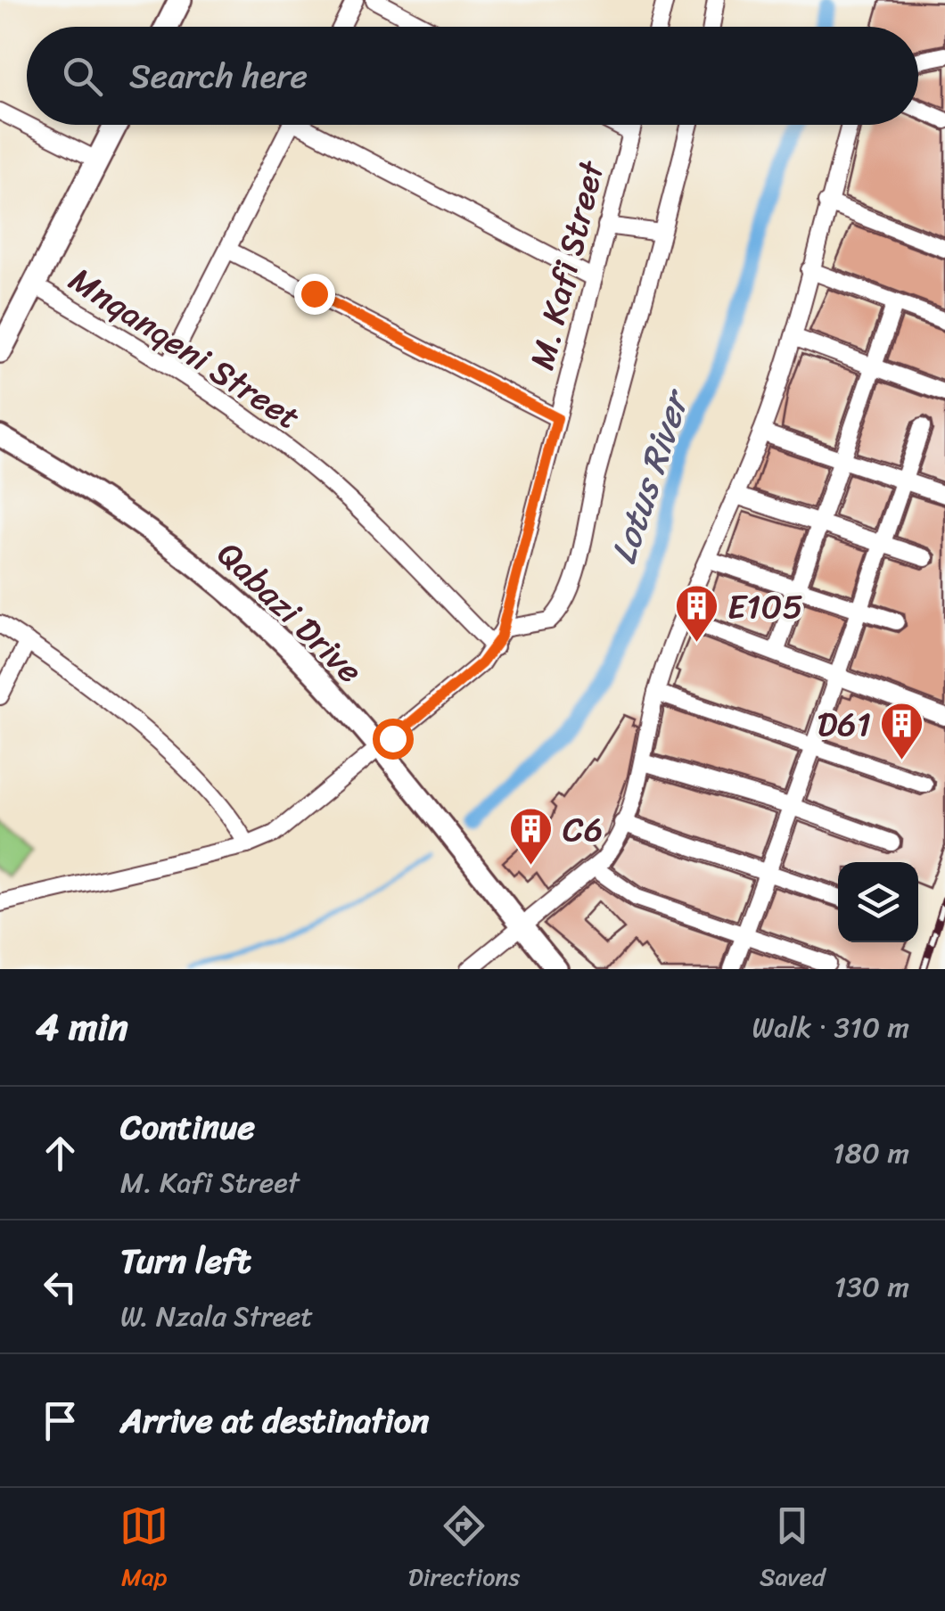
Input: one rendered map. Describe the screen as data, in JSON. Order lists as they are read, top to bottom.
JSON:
{
  "streets": {
    "street": ["M. Kafi Street", "Mnqanqeni Street", "Qabazi Drive"]
  },
  "crossings": [
    ["M. Kafi Street", "Mnqanqeni Street"],
    ["M. Kafi Street", "Qabazi Drive"]
  ],
  "water": ["Lotus River"],
  "places": {
    "building": ["E105", "D61", "C6"]
  },
  "page": {
    "search": "Search here",
    "heading": ["4 min", "Walk · 310 m"],
    "list": [
      ["Continue", "M. Kafi Street", "180 m"],
      ["Turn left", "W. Nzala Street", "130 m"],
      "Arrive at destination"
    ],
    "nav": ["Map", "Directions", "Saved"]
  }
}
